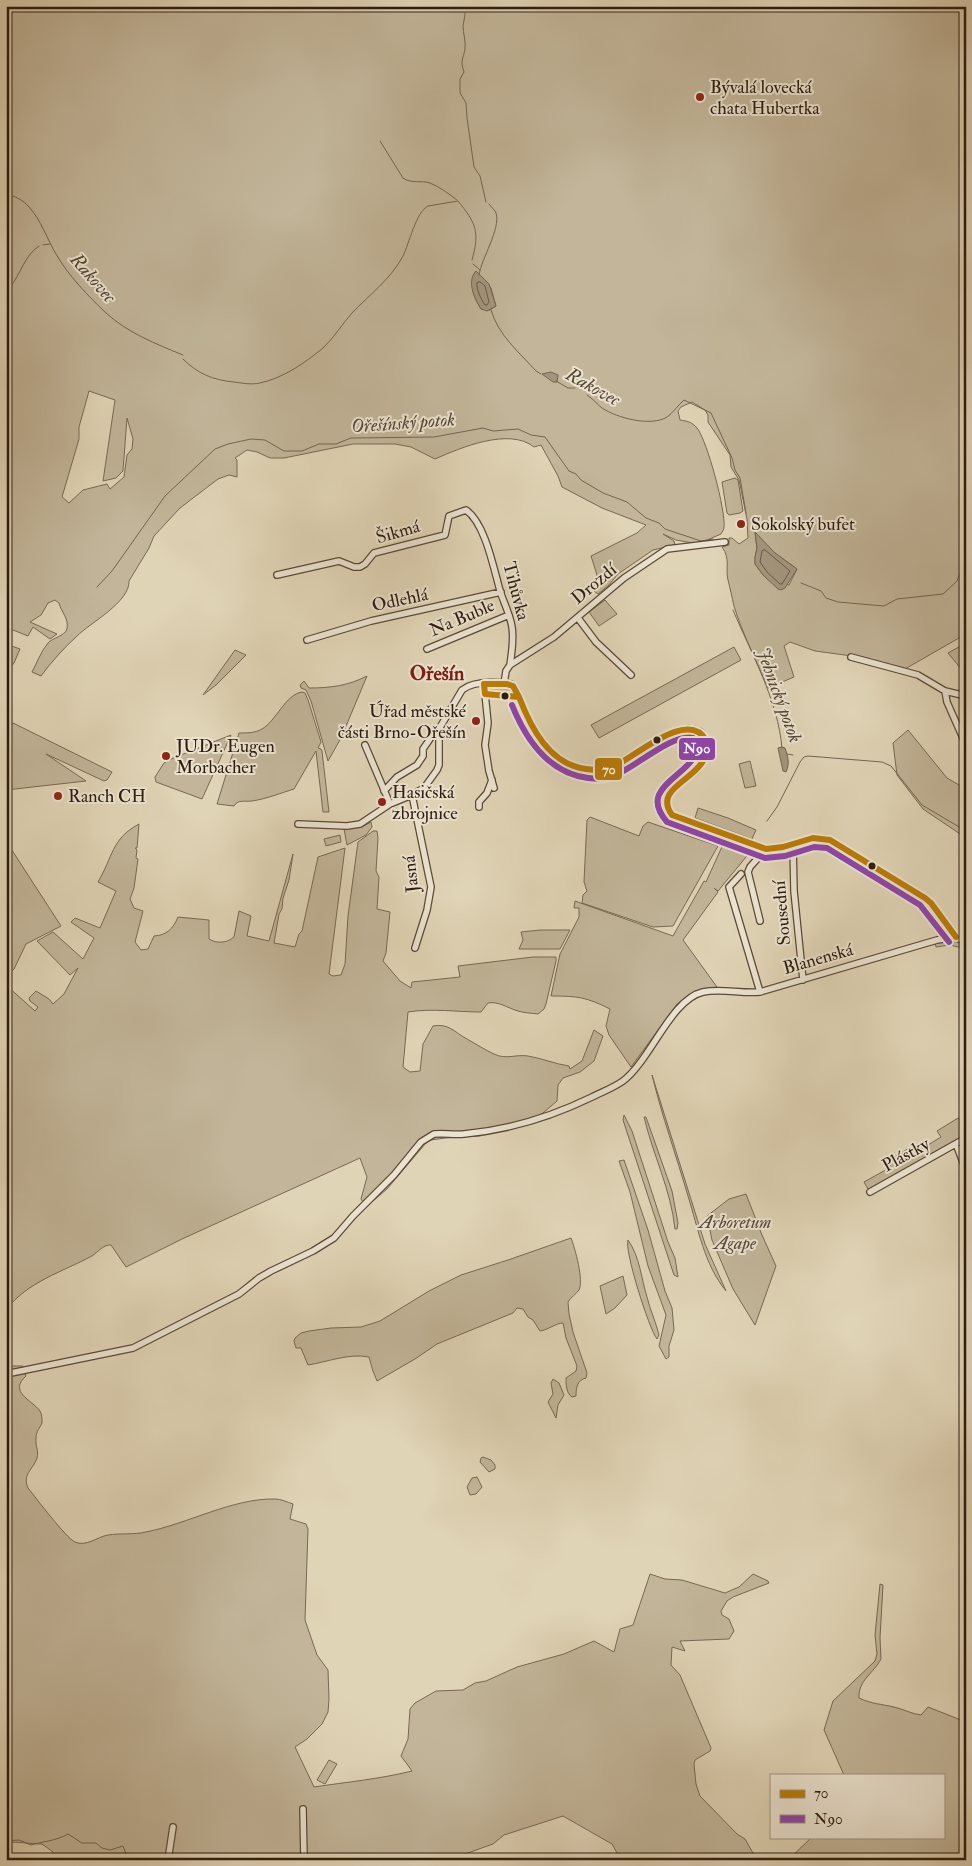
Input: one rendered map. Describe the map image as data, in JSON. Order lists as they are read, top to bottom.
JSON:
{
  "streets": {
    "street": [
      "Šikmá",
      "Drozdí",
      "Tihůvka",
      "Odlehlá",
      "Na Buble",
      "Jasná",
      "Sousední",
      "Blanenská",
      "Plástky"
    ]
  },
  "crossings": [
    ["Šikmá", "Tihůvka"],
    ["Drozdí", "Tihůvka"],
    ["Tihůvka", "Odlehlá"],
    ["Tihůvka", "Na Buble"],
    ["Sousední", "Blanenská"]
  ],
  "districts": ["Ořešín"],
  "water": ["Rakovec", "Ořešínský potok", "Jehnický potok"],
  "parks": ["Arboretum Agape"],
  "places": [
    "Bývalá lovecká chata Hubertka",
    "Sokolský bufet",
    "Úřad městské části Brno-Ořešín",
    "JUDr. Eugen Morbacher",
    "Ranch CH",
    "Hasičská zbrojnice"
  ],
  "lines": ["transit line 70", "transit line N90"],
  "legend": ["70", "N90"]
}
